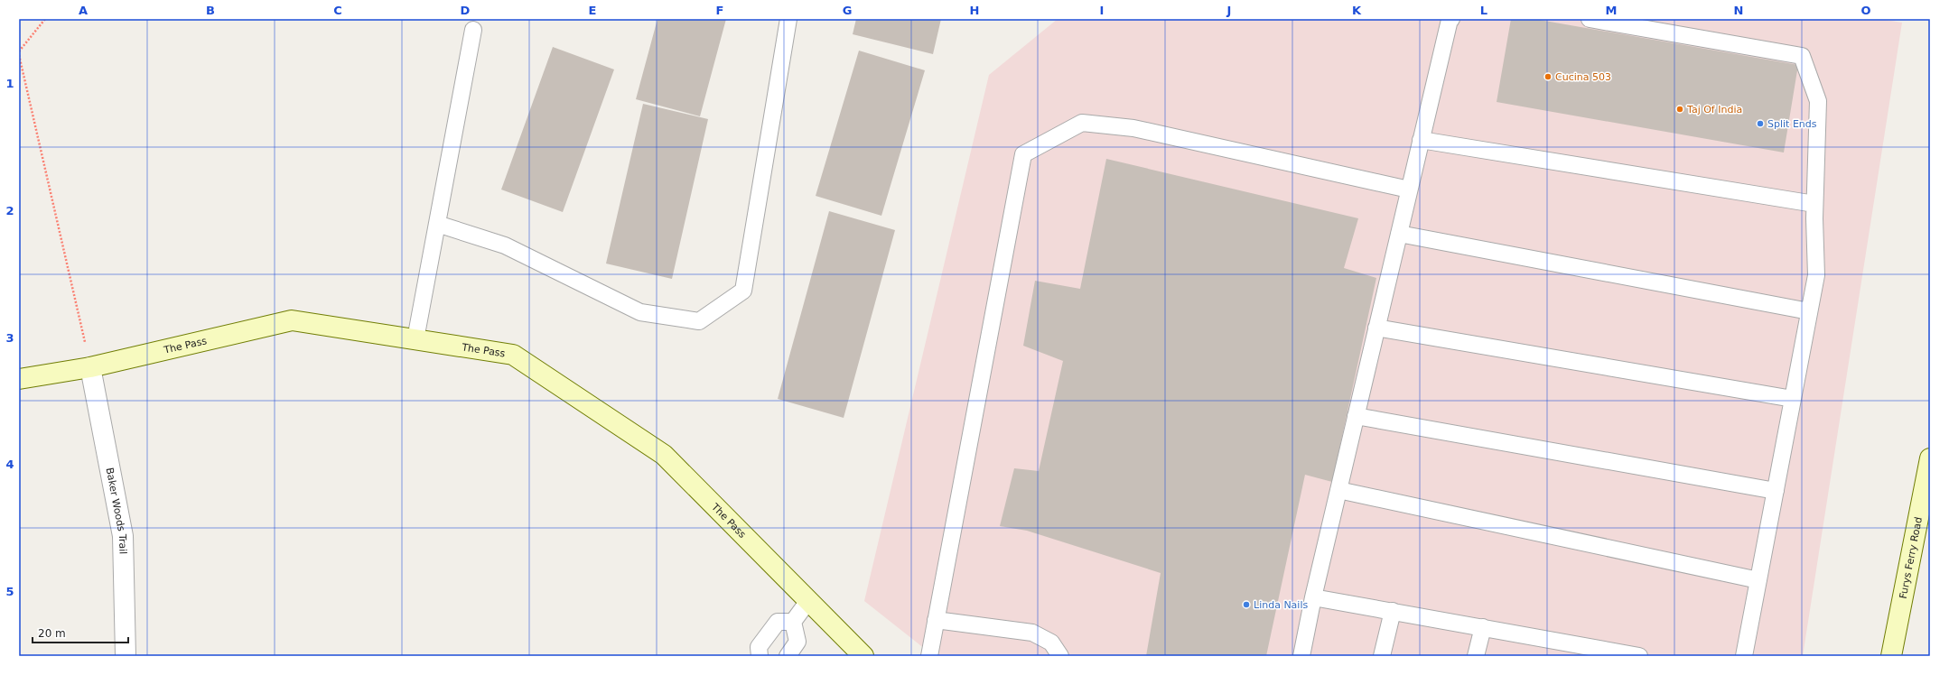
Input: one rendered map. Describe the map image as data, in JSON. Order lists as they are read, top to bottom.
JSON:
{
  "streets": {
    "street": ["The Pass", "Baker Woods Trail", "Furys Ferry Road"]
  },
  "crossings": [
    ["The Pass", "Baker Woods Trail"]
  ],
  "places": [
    "Cucina 503",
    "Taj Of India",
    "Split Ends",
    "Linda Nails"
  ],
  "scale_bar": "20 m",
  "grid": {
    "columns": [
      "A",
      "B",
      "C",
      "D",
      "E",
      "F",
      "G",
      "H",
      "I",
      "J",
      "K",
      "L",
      "M",
      "N",
      "O"
    ],
    "rows": [
      "1",
      "2",
      "3",
      "4",
      "5"
    ]
  }
}
